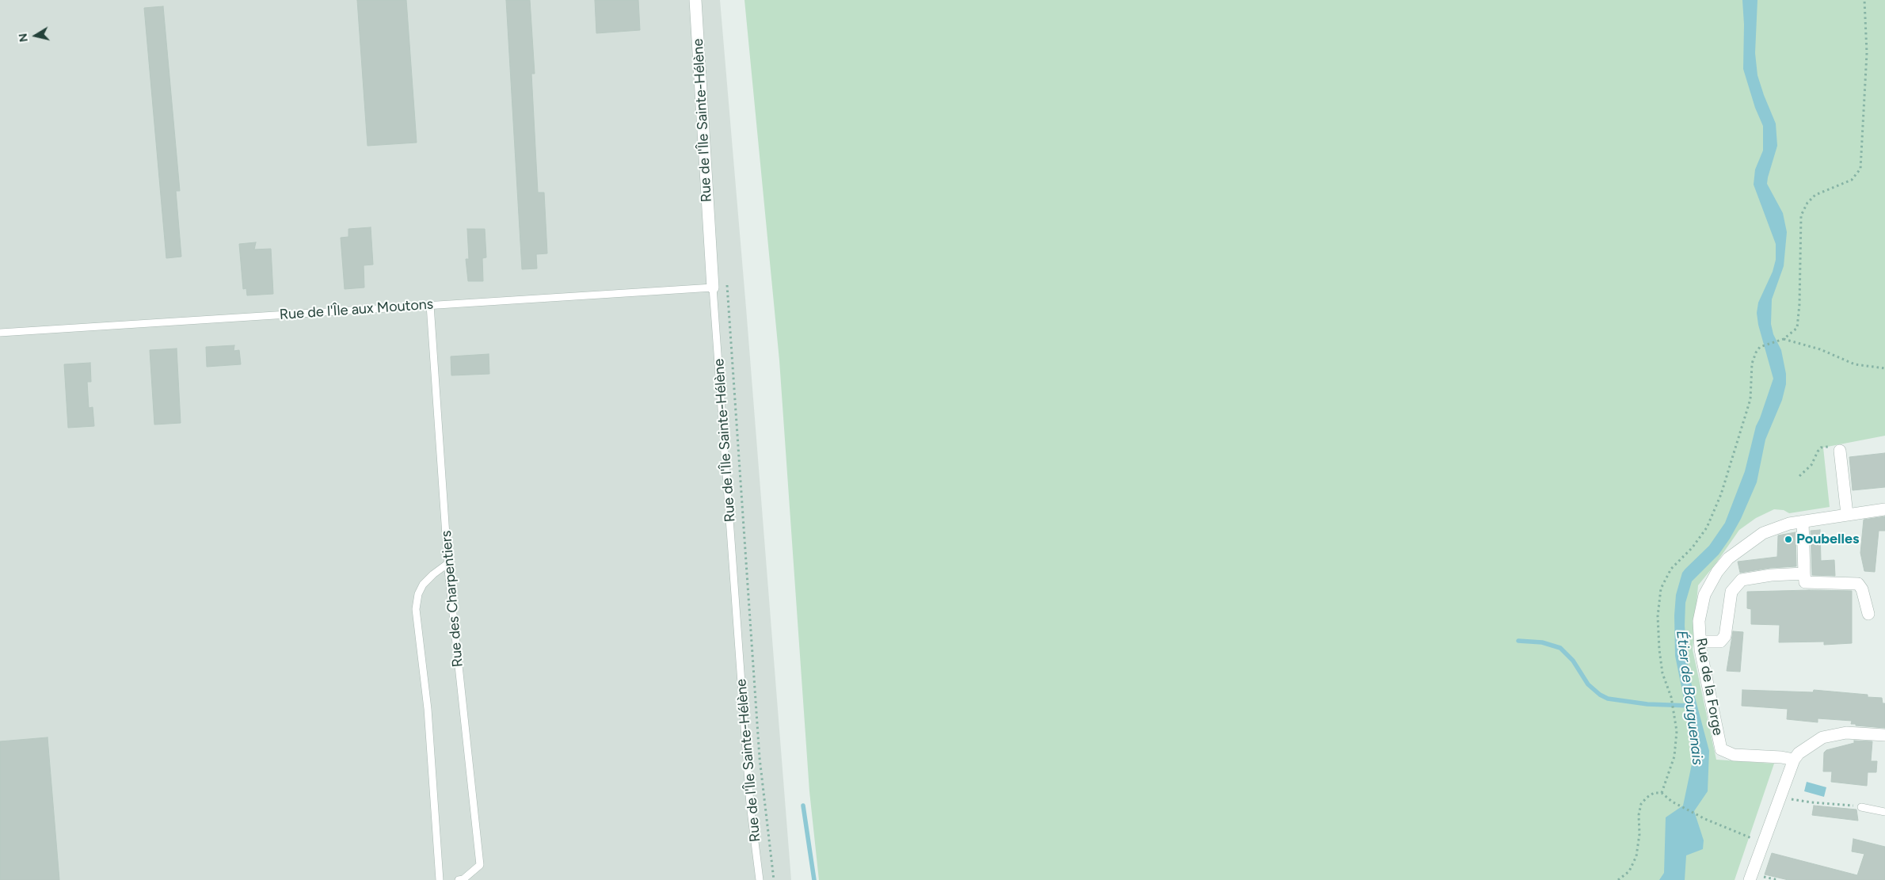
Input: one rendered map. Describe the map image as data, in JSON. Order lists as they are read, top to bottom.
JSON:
{
  "streets": {
    "street": ["Rue de l'Île Sainte-Hélène", "Rue de la Forge"],
    "lane": ["Rue de l'Île aux Moutons", "Rue des Charpentiers"]
  },
  "crossings": [
    ["Rue de l'Île Sainte-Hélène", "Rue de l'Île aux Moutons"],
    ["Rue de l'Île aux Moutons", "Rue des Charpentiers"]
  ],
  "water": ["Étier de Bouguenais"],
  "places": ["Poubelles"],
  "north": "left"
}
